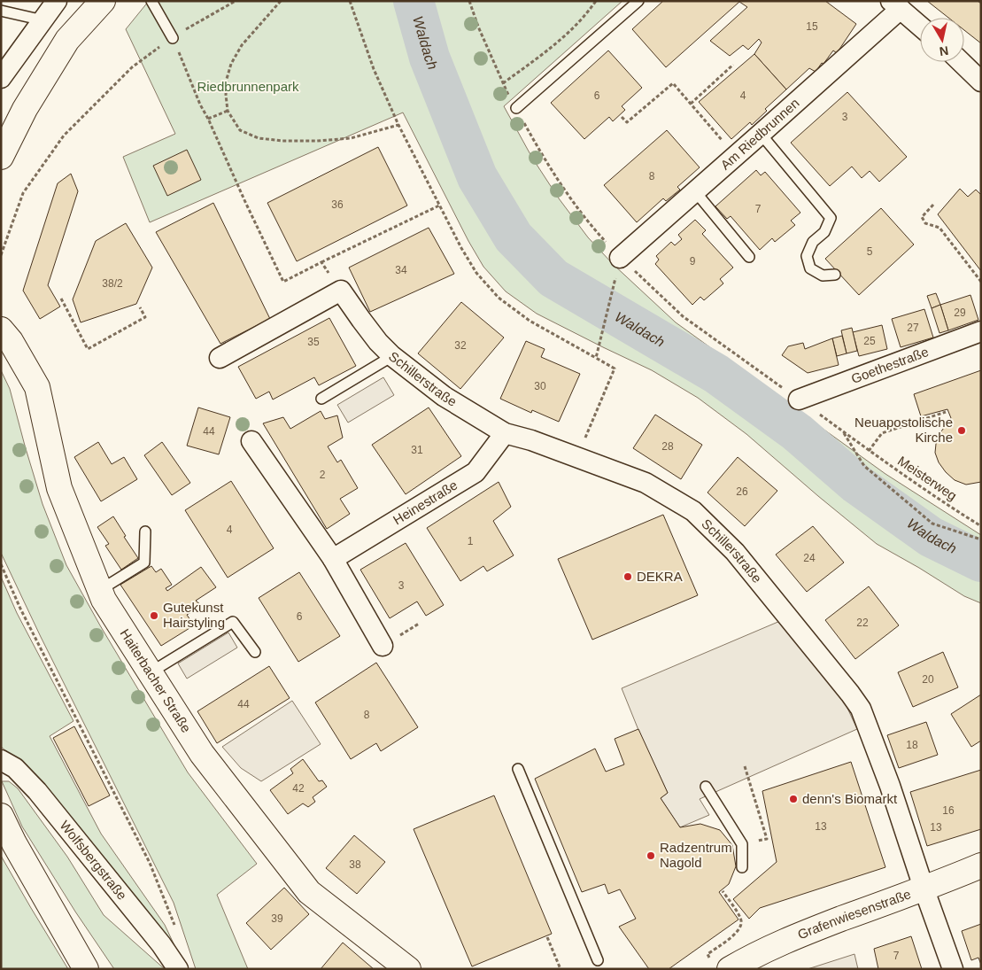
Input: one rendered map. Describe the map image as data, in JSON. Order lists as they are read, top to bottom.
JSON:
{
  "streets": {
    "main road": ["Haiterbacher Straße", "Grafenwiesenstraße"],
    "street": [
      "Am Riedbrunnen",
      "Goethestraße",
      "Schillerstraße",
      "Heinestraße",
      "Wolfsbergstraße"
    ],
    "path": ["Meisterweg"]
  },
  "crossings": [
    ["Schillerstraße", "Heinestraße"],
    ["Schillerstraße", "Grafenwiesenstraße"]
  ],
  "water": ["Waldach"],
  "parks": ["Riedbrunnenpark"],
  "places": [
    "Neuapostolische Kirche",
    "DEKRA",
    "Gutekunst Hairstyling",
    "denn's Biomarkt",
    "Radzentrum Nagold"
  ],
  "house_numbers": [
    "15",
    "6",
    "4",
    "3",
    "8",
    "36",
    "7",
    "5",
    "9",
    "34",
    "38/2",
    "29",
    "27",
    "25",
    "35",
    "32",
    "30",
    "44",
    "28",
    "31",
    "2",
    "26",
    "4",
    "1",
    "24",
    "3",
    "6",
    "22",
    "20",
    "44",
    "8",
    "18",
    "42",
    "16",
    "13",
    "13",
    "38",
    "39",
    "7"
  ],
  "north": "bottom"
}
